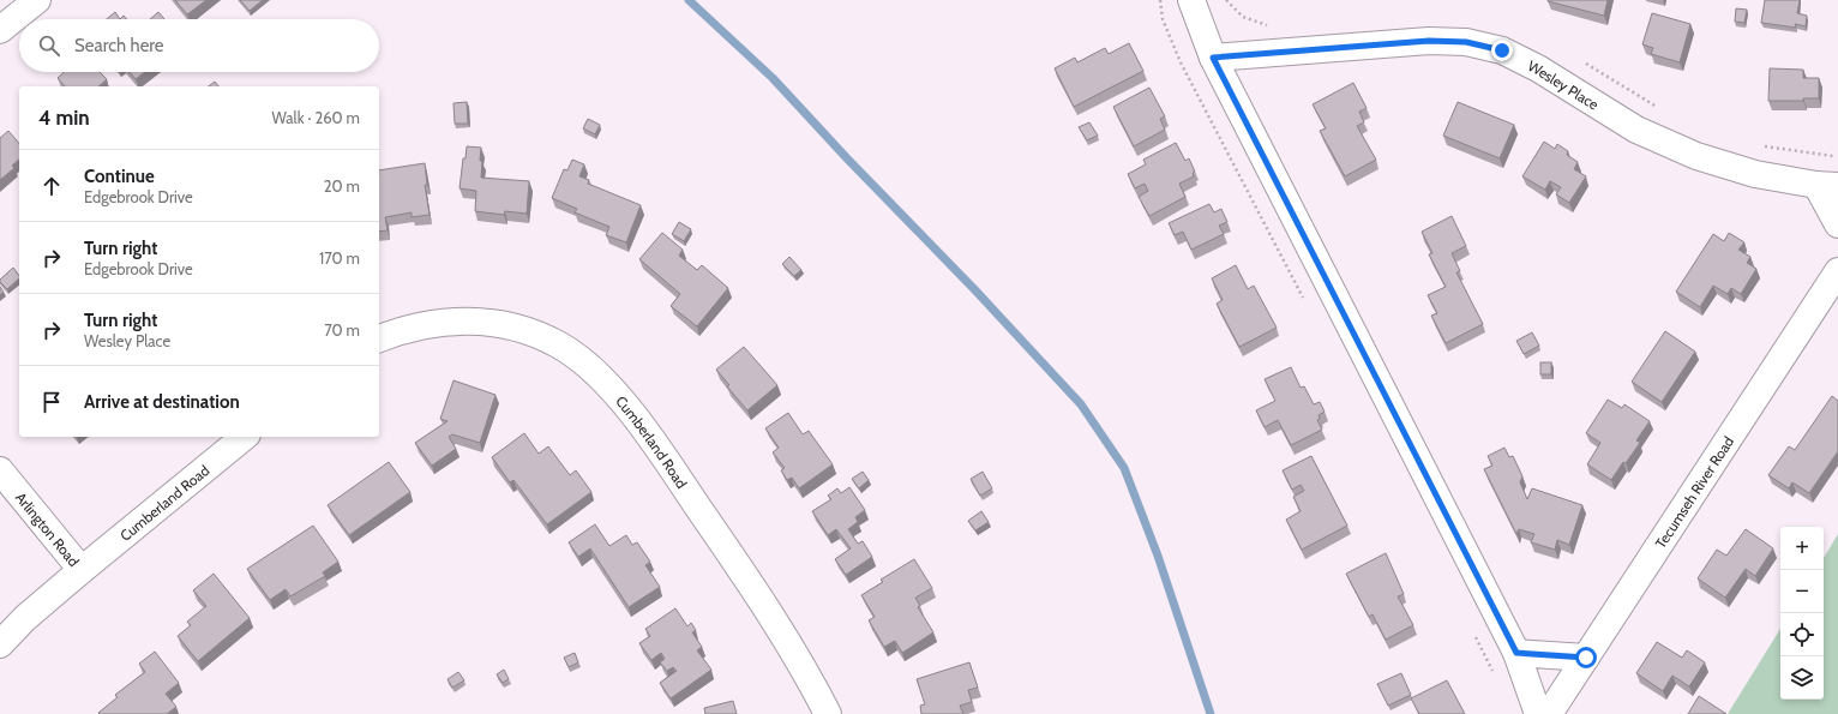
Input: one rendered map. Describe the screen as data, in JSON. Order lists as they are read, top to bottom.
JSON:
{
  "streets": {
    "street": [
      "Wesley Place",
      "Cumberland Road",
      "Tecumseh River Road",
      "Arlington Road"
    ]
  },
  "crossings": [
    ["Cumberland Road", "Arlington Road"]
  ],
  "page": {
    "search": "Search here",
    "heading": ["4 min", "Walk · 260 m"],
    "list": [
      ["Continue", "Edgebrook Drive", "20 m"],
      ["Turn right", "Edgebrook Drive", "170 m"],
      ["Turn right", "Wesley Place", "70 m"],
      "Arrive at destination"
    ],
    "map_buttons": ["+", "−"]
  }
}
